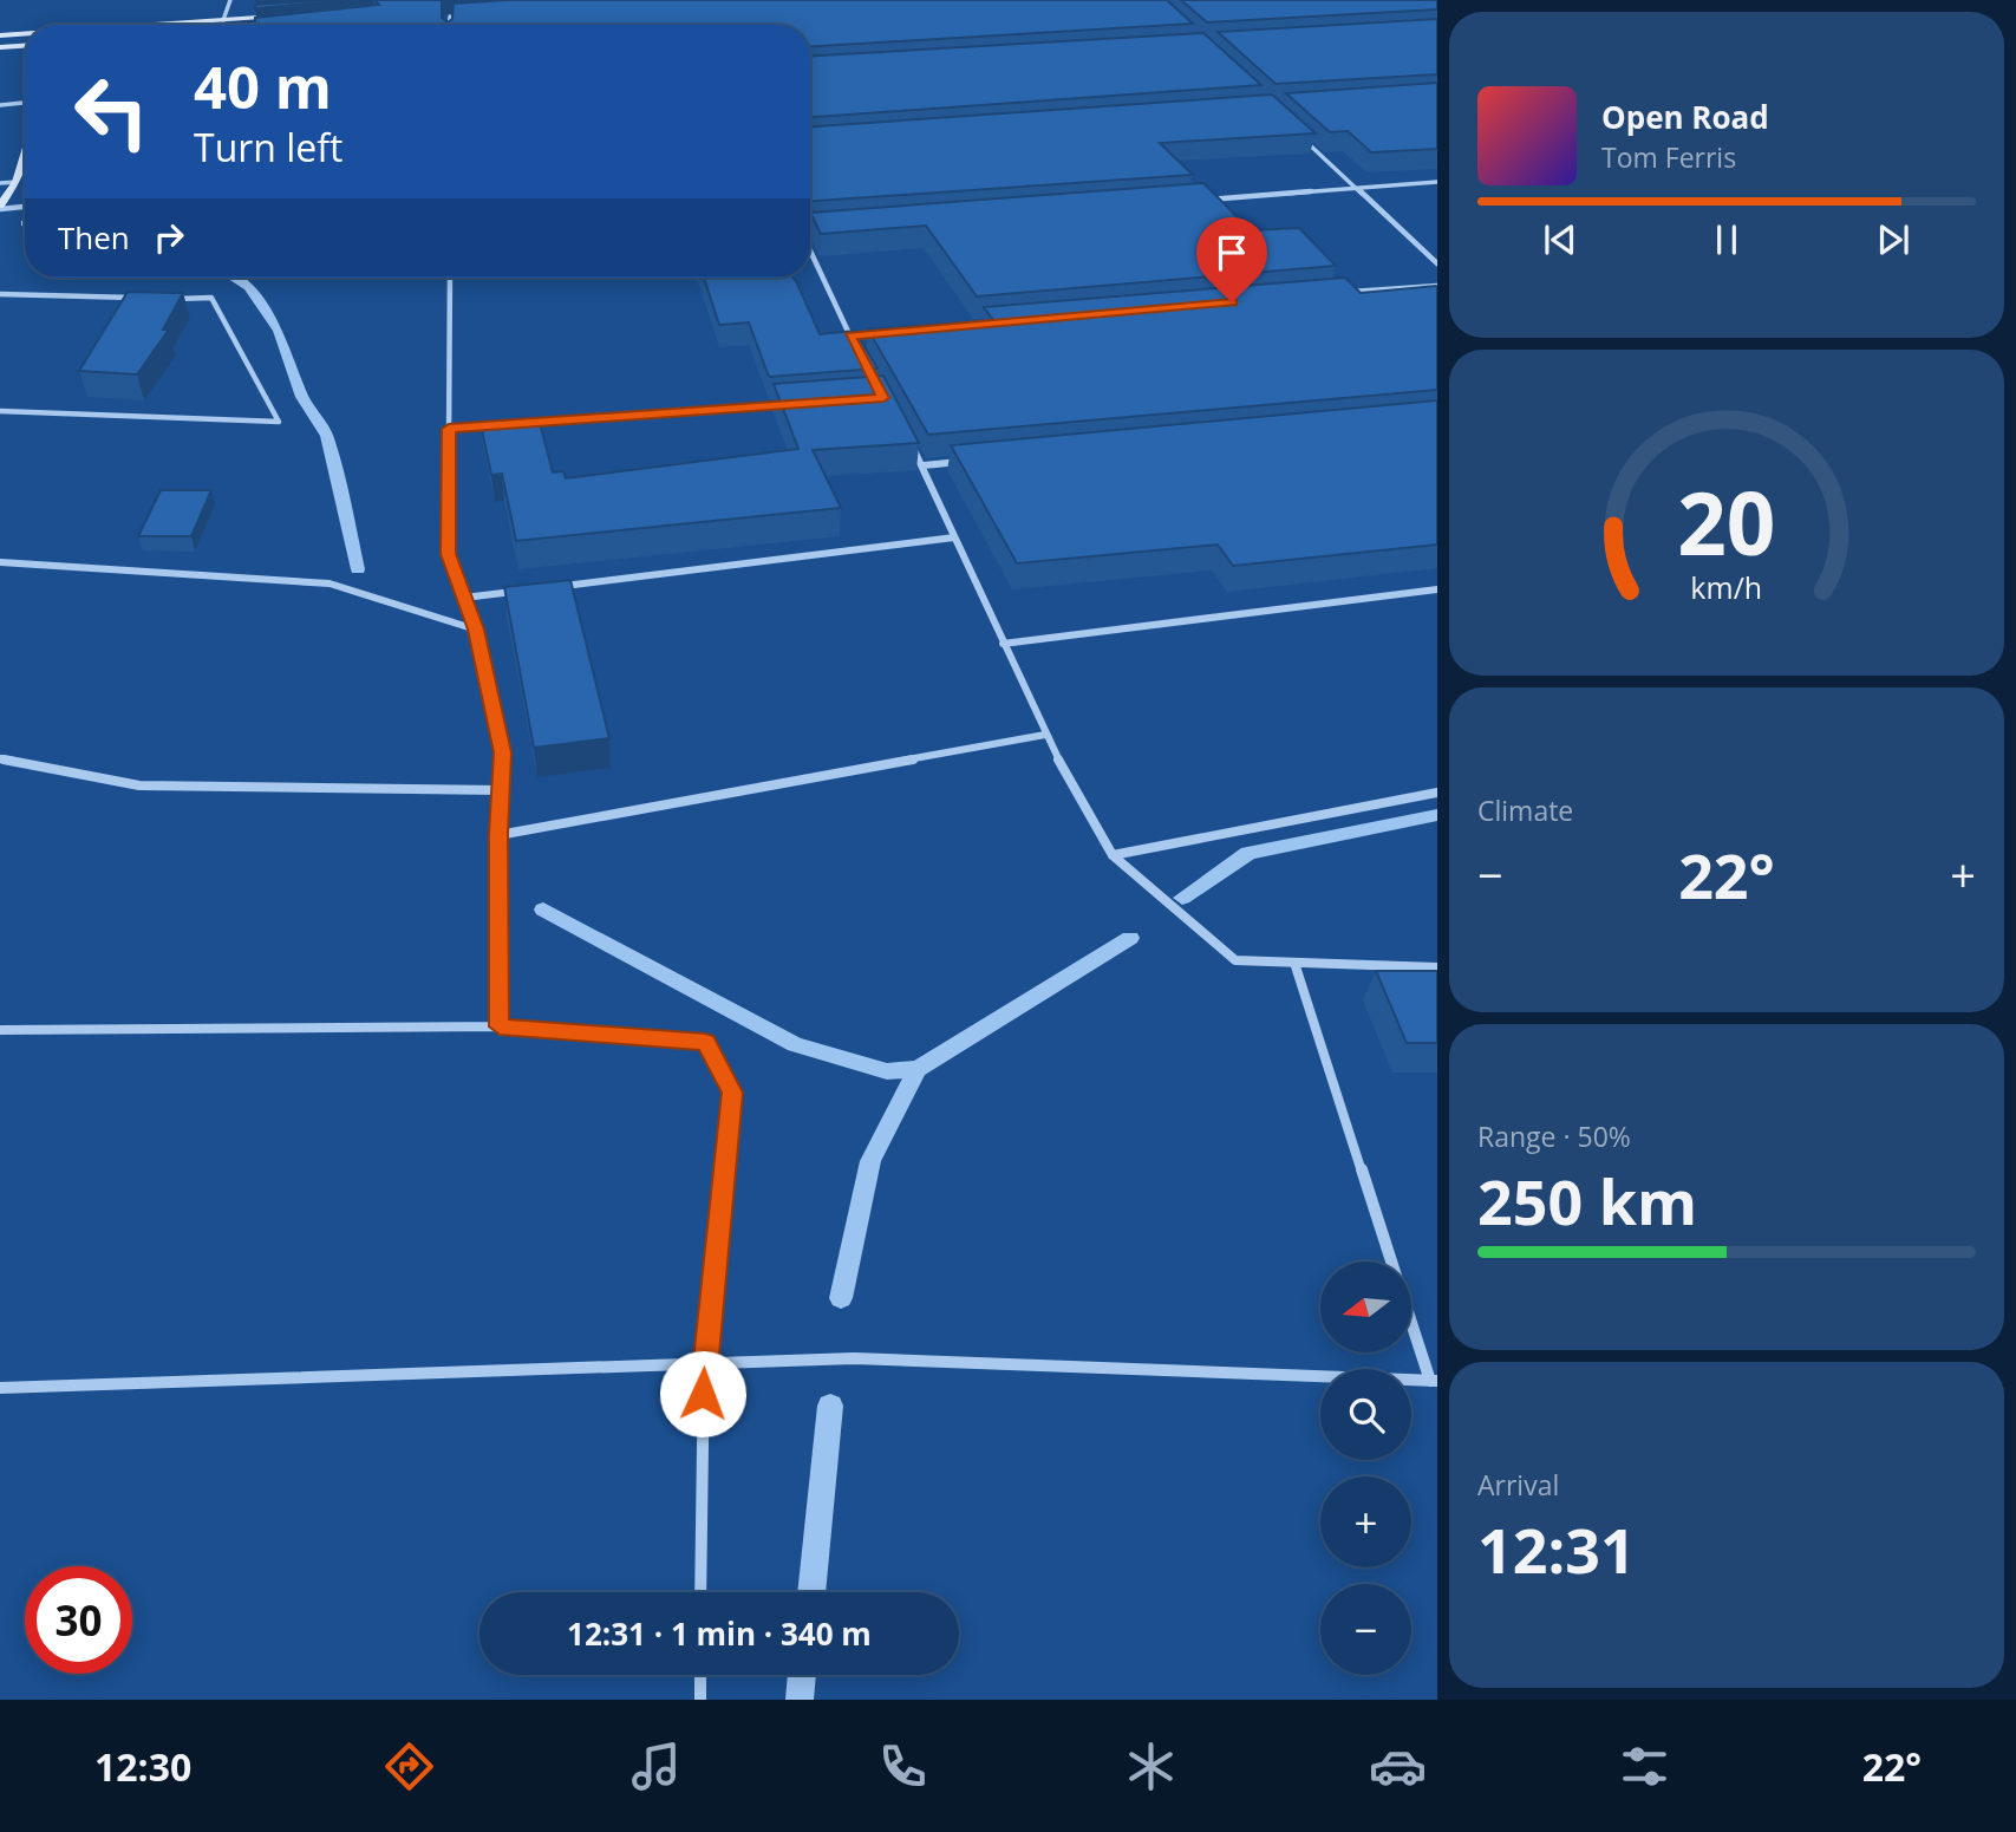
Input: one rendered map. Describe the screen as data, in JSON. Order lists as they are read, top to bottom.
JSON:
{
  "north": "left",
  "page": {
    "turn": ["40 m", "Turn left"],
    "song": ["Open Road", "Tom Ferris"],
    "then": "Then",
    "tile": [
      "Climate",
      ["Range · 50%", "250 km"],
      ["Arrival", "12:31"]
    ],
    "heat": ["−", "22°", "+"],
    "map_buttons": ["+", "−"],
    "limit": "30",
    "trip": "12:31 · 1 min · 340 m",
    "tabs": ["12:30", "22°"],
    "gauge": ["20", "km/h"]
  }
}
